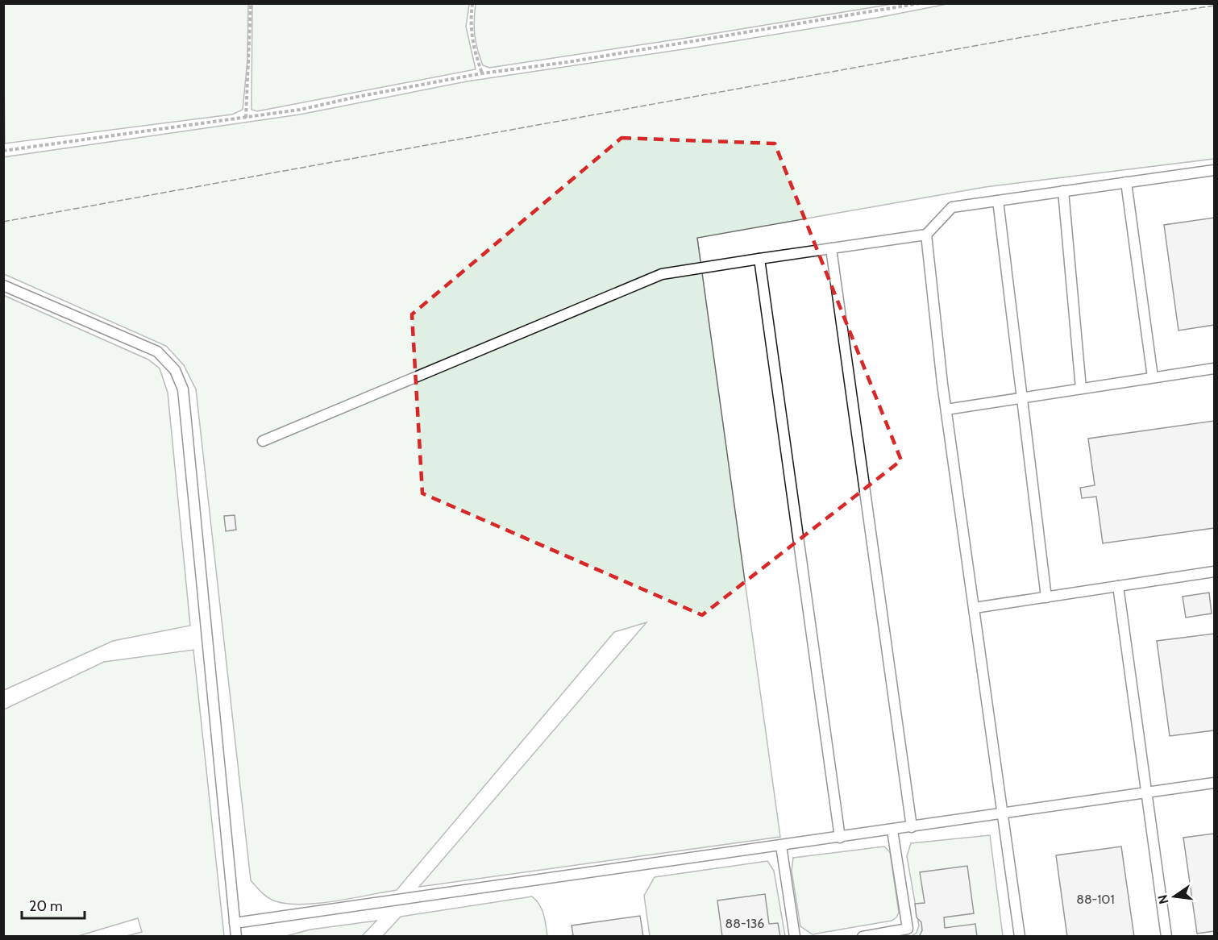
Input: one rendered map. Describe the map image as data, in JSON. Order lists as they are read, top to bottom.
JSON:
{
  "house_numbers": ["88-101", "88-136"],
  "scale_bar": "20 m",
  "north": "left"
}
